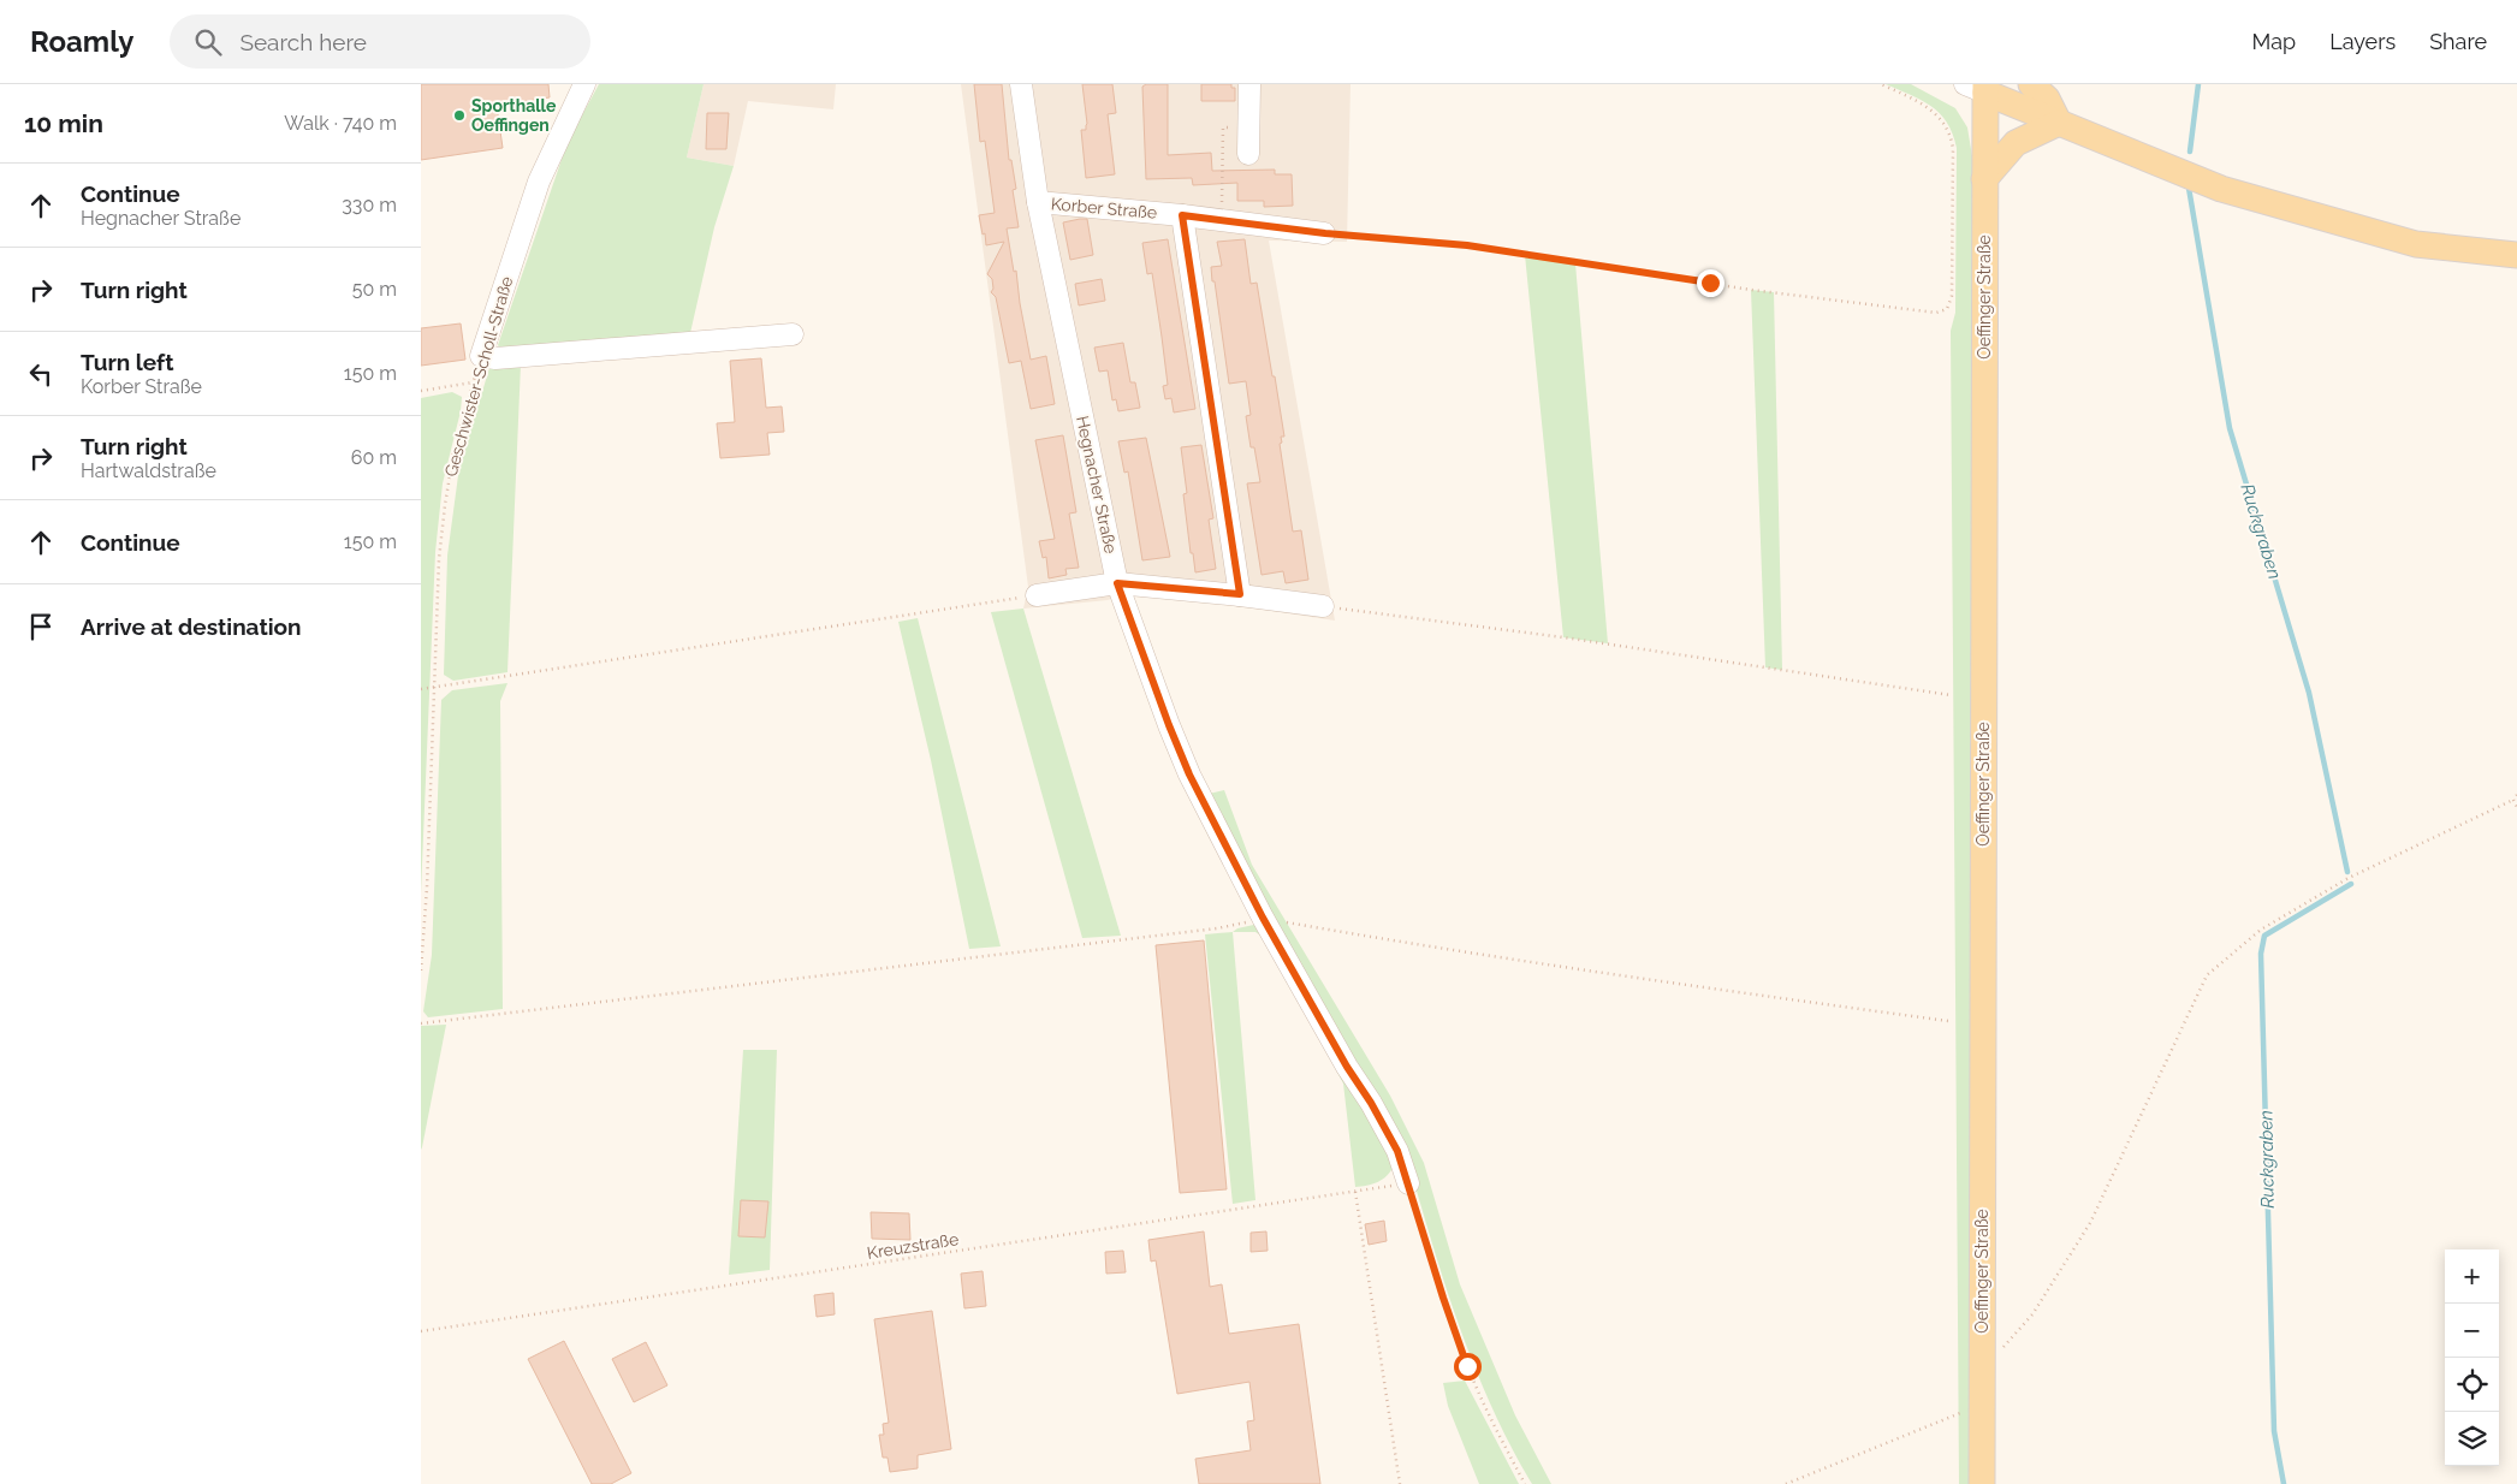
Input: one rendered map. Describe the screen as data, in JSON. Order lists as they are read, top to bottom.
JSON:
{
  "streets": {
    "main road": ["Oeffinger Straße"],
    "street": ["Korber Straße", "Geschwister-Scholl-Straße", "Hegnacher Straße"],
    "path": ["Kreuzstraße"]
  },
  "crossings": [
    ["Korber Straße", "Hegnacher Straße"],
    ["Hegnacher Straße", "Kreuzstraße"]
  ],
  "water": ["Ruckgraben"],
  "places": ["Sporthalle Oeffingen"],
  "page": {
    "header": "Roamly",
    "search": "Search here",
    "nav": ["Map", "Layers", "Share"],
    "heading": ["10 min", "Walk · 740 m"],
    "list": [
      ["Continue", "Hegnacher Straße", "330 m"],
      ["Turn right", "50 m"],
      ["Turn left", "Korber Straße", "150 m"],
      ["Turn right", "Hartwaldstraße", "60 m"],
      ["Continue", "150 m"],
      "Arrive at destination"
    ],
    "map_buttons": ["+", "−"]
  }
}
